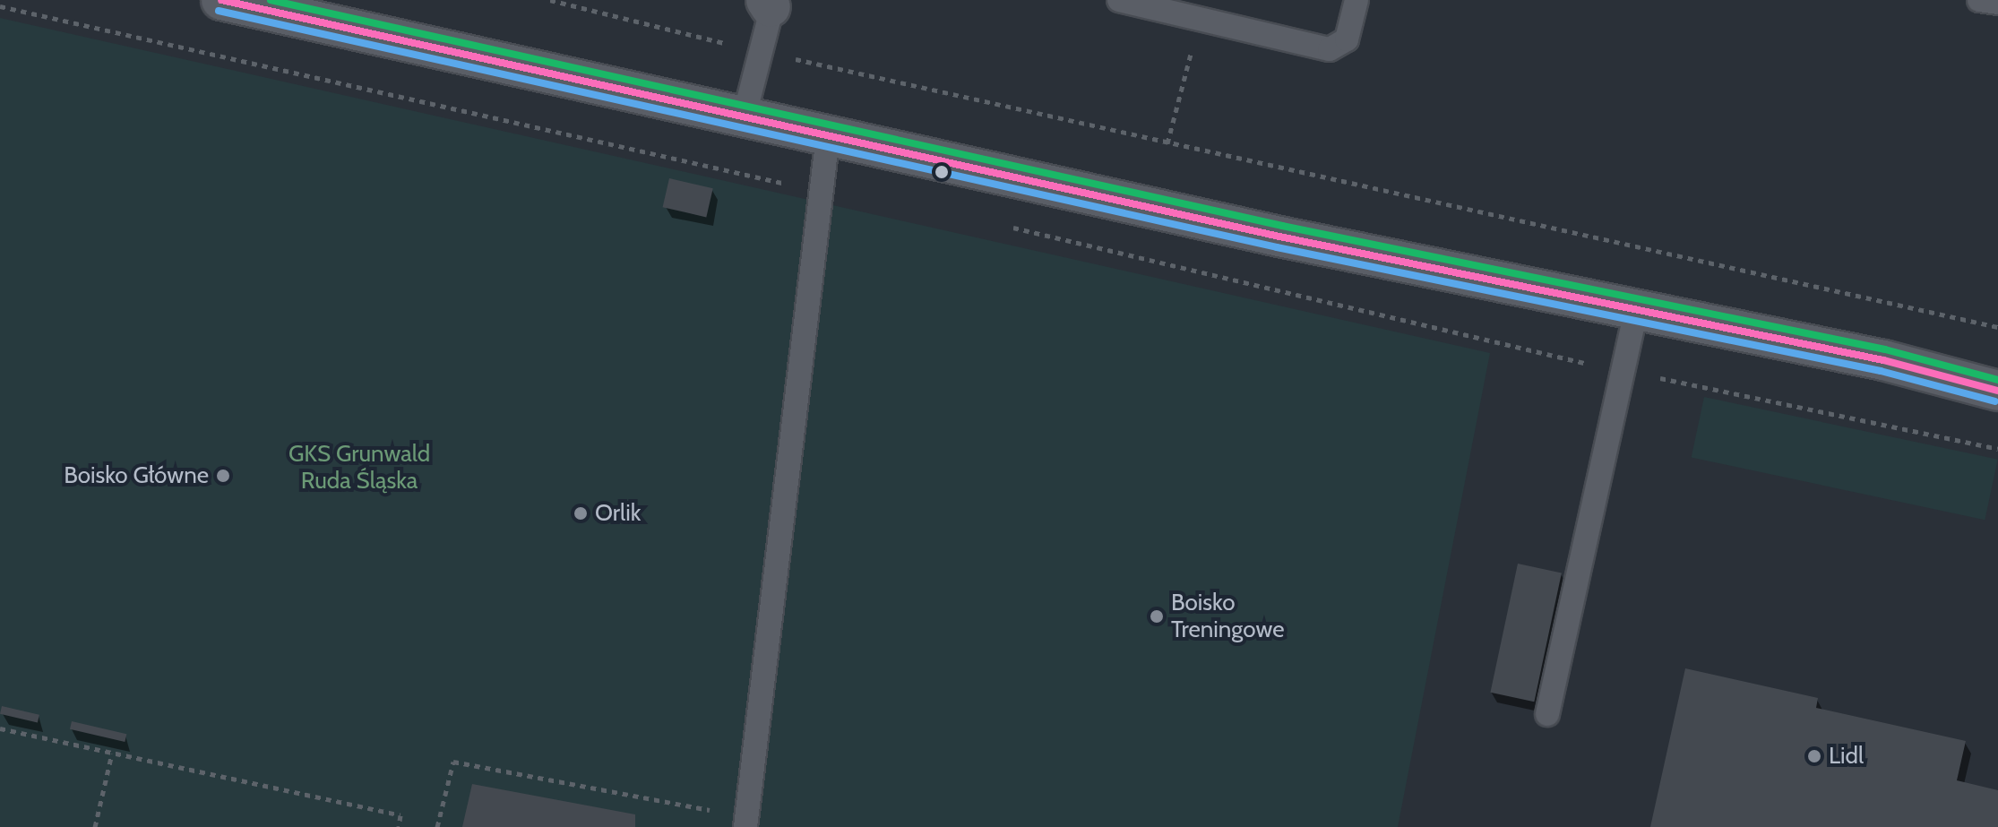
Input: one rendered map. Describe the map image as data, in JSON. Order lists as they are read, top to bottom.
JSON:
{
  "parks": ["GKS Grunwald Ruda Śląska"],
  "places": [
    "Boisko Główne",
    "Orlik",
    "Boisko Treningowe",
    "Lidl"
  ]
}
